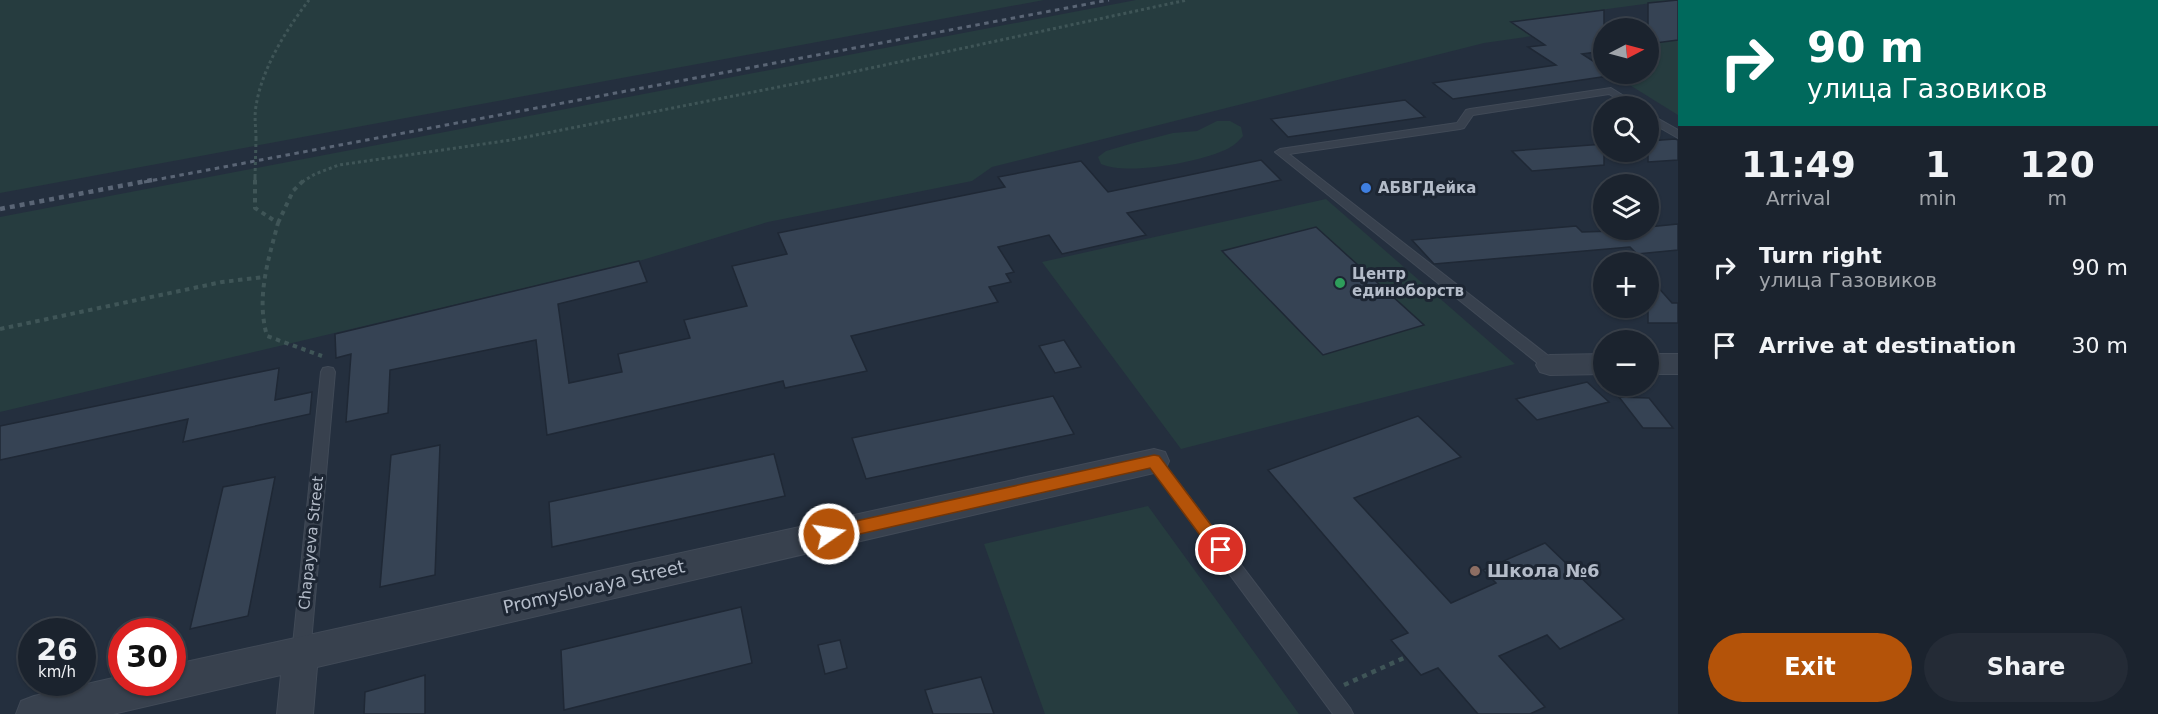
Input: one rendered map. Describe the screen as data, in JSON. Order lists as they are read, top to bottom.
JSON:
{
  "streets": {
    "street": ["Chapayeva Street", "Promyslovaya Street"]
  },
  "crossings": [
    ["Chapayeva Street", "Promyslovaya Street"]
  ],
  "places": ["АБВГДейка", "Центр единоборств", "Школа №6"],
  "north": "right",
  "page": {
    "turn": ["90 m", "улица Газовиков"],
    "map_buttons": ["+", "−"],
    "eta": [
      "11:49",
      "Arrival",
      "1",
      "min",
      "120",
      "m"
    ],
    "list": [
      {
        "name": "Turn right",
        "note": "улица Газовиков",
        "value": "90 m"
      },
      {
        "name": "Arrive at destination",
        "value": "30 m"
      }
    ],
    "speed": "26 km/h",
    "limit": "30",
    "buttons": ["Exit", "Share"]
  }
}
